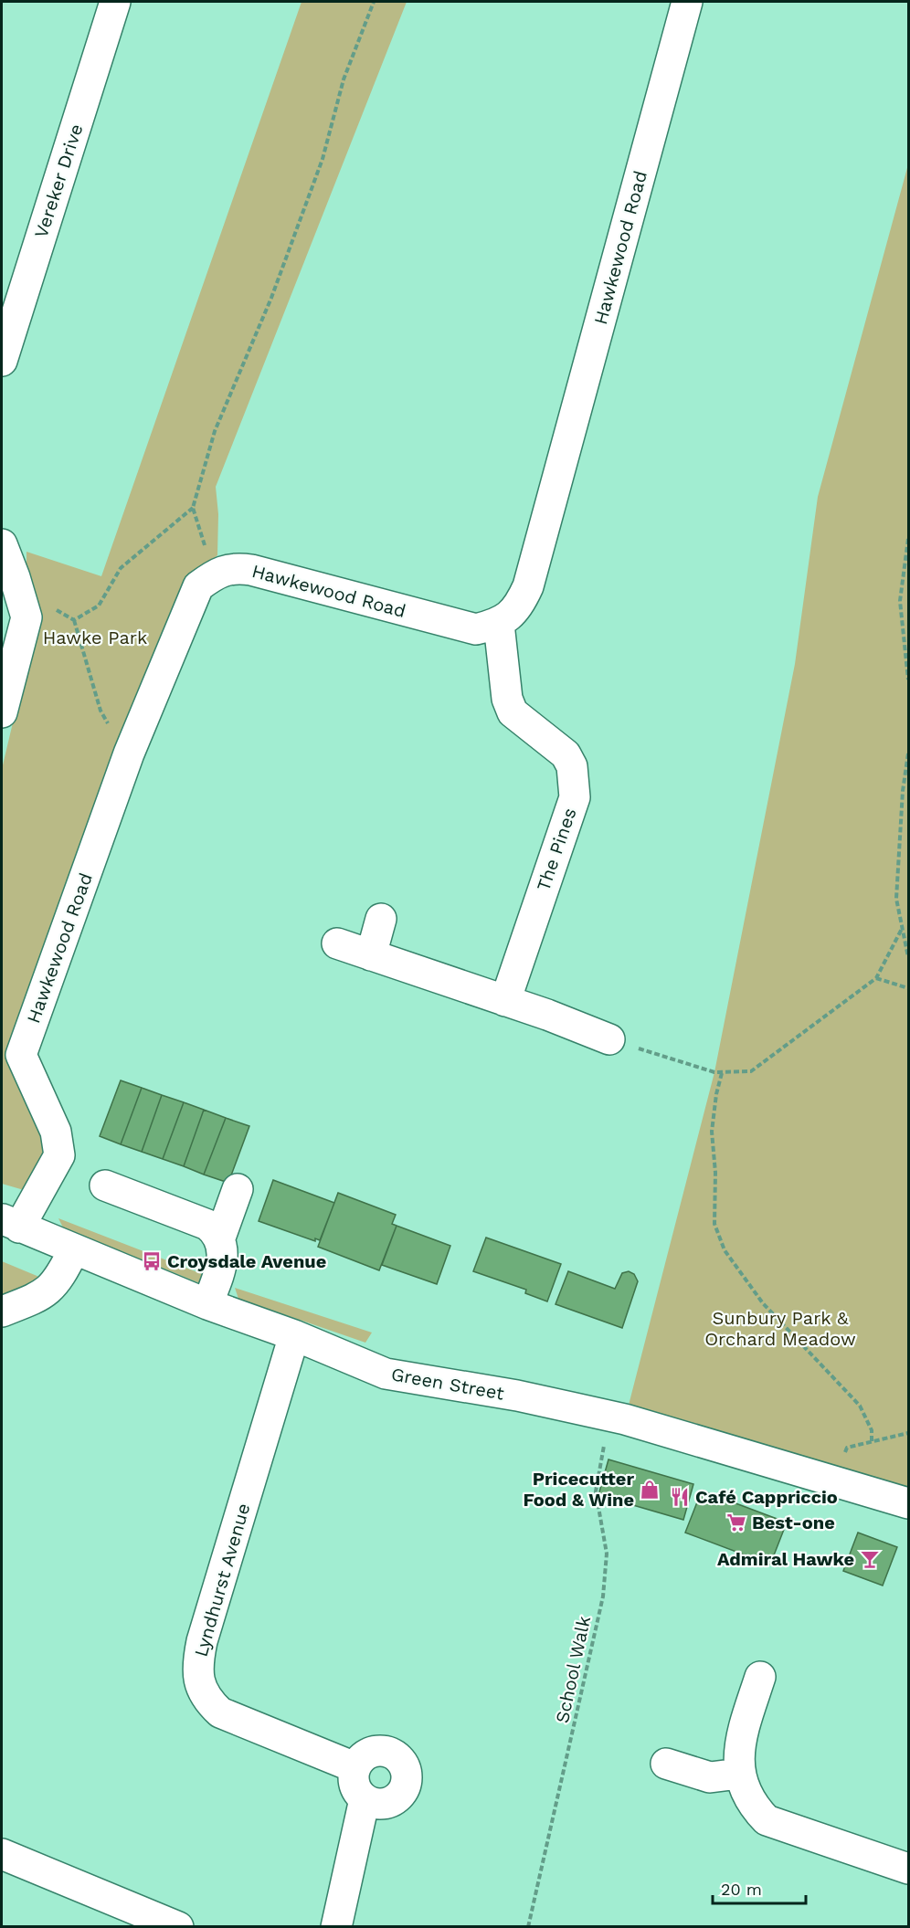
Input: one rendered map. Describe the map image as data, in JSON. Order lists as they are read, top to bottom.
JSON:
{
  "streets": {
    "street": [
      "Vereker Drive",
      "Hawkewood Road",
      "The Pines",
      "Green Street",
      "Lyndhurst Avenue"
    ],
    "path": ["School Walk"]
  },
  "crossings": [
    ["Hawkewood Road", "The Pines"],
    ["Hawkewood Road", "Green Street"],
    ["Green Street", "Lyndhurst Avenue"],
    ["Green Street", "School Walk"]
  ],
  "parks": ["Hawke Park", "Sunbury Park & Orchard Meadow"],
  "places": {
    "bus stop": ["Croysdale Avenue"],
    "shop": ["Pricecutter Food & Wine"],
    "restaurant": ["Café Cappriccio"],
    "supermarket": ["Best-one"],
    "bar": ["Admiral Hawke"]
  },
  "scale_bar": "20 m"
}
